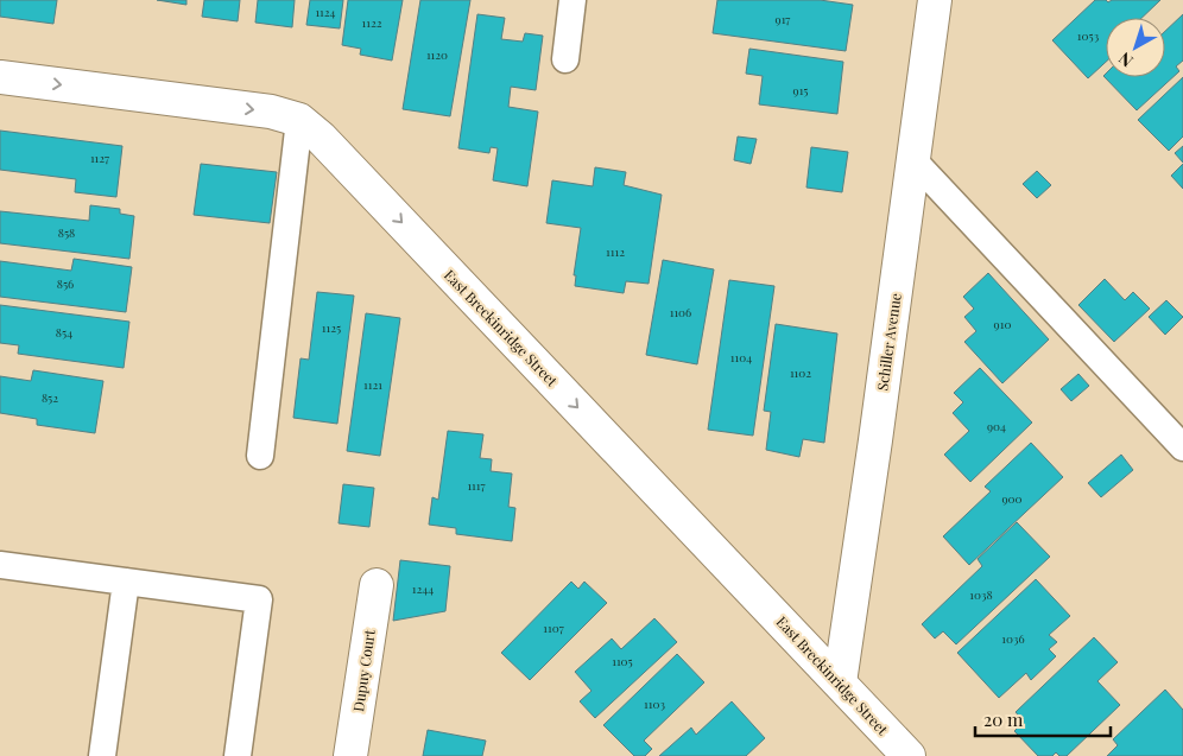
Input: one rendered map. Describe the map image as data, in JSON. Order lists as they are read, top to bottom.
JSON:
{
  "streets": {
    "street": ["East Breckinridge Street", "Schiller Avenue", "Dupuy Court"]
  },
  "crossings": [
    ["East Breckinridge Street", "Schiller Avenue"]
  ],
  "one_way": ["East Breckinridge Street"],
  "house_numbers": [
    "1124",
    "917",
    "1122",
    "1053",
    "1120",
    "915",
    "1127",
    "858",
    "1112",
    "856",
    "1106",
    "910",
    "1125",
    "854",
    "1104",
    "1102",
    "1121",
    "852",
    "904",
    "1117",
    "900",
    "1244",
    "1038",
    "1107",
    "1036",
    "1105",
    "1103"
  ],
  "scale_bar": "20 m",
  "north": "bottom left"
}
